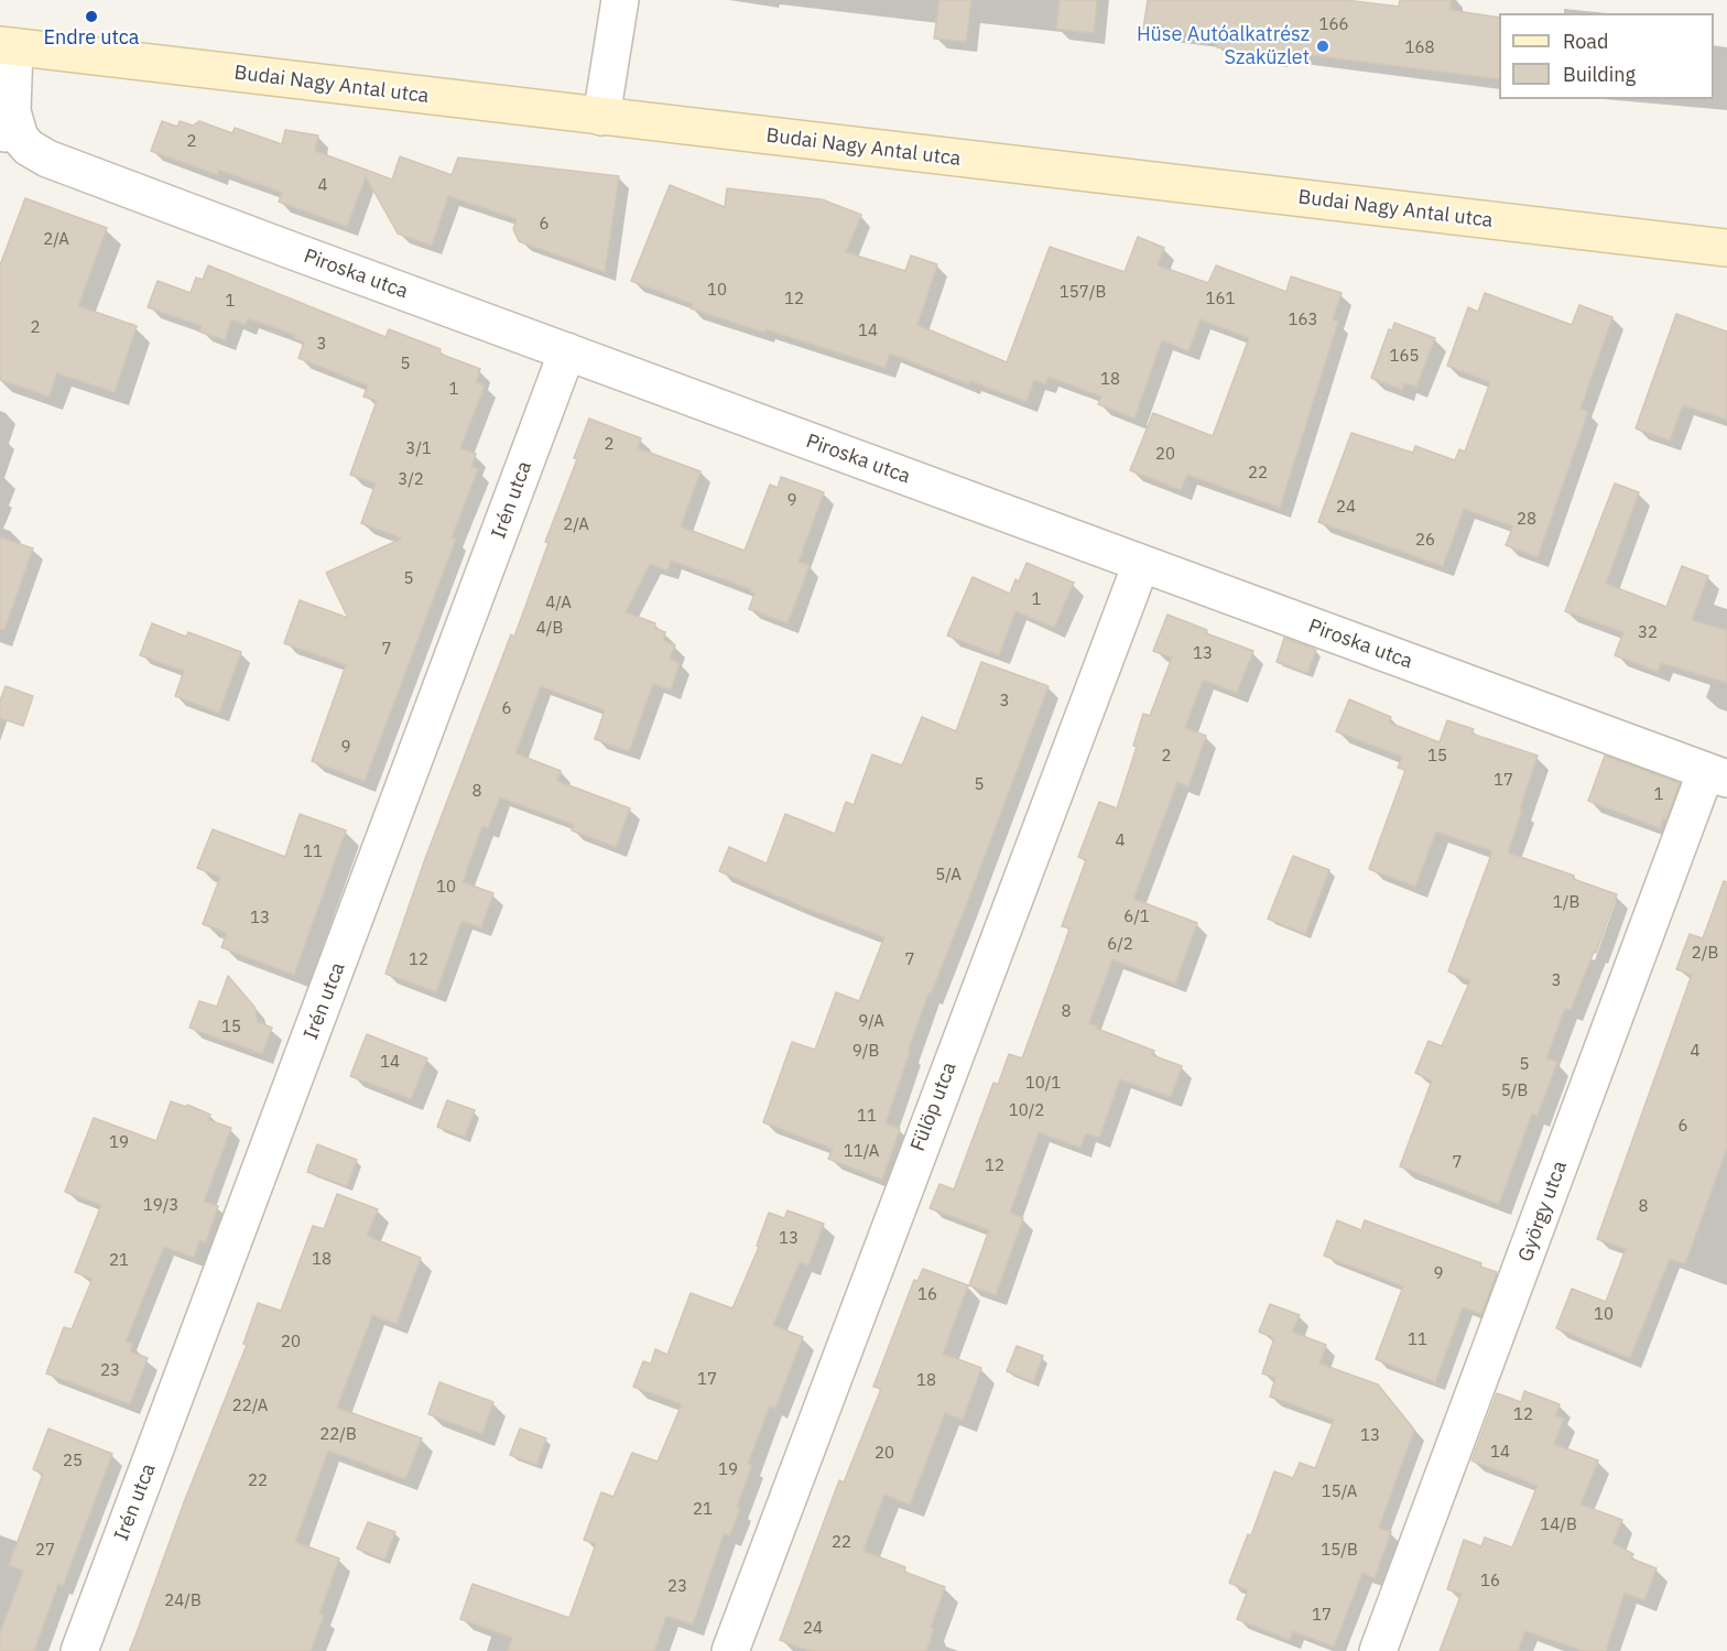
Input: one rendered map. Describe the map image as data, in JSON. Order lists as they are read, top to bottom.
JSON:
{
  "streets": {
    "street": [
      "Budai Nagy Antal utca",
      "Piroska utca",
      "Irén utca",
      "Fülöp utca",
      "György utca"
    ]
  },
  "crossings": [
    ["Piroska utca", "Irén utca"],
    ["Piroska utca", "Fülöp utca"],
    ["Piroska utca", "György utca"]
  ],
  "places": ["Endre utca", "Hüse Autóalkatrész Szaküzlet"],
  "house_numbers": [
    "166",
    "168",
    "2",
    "4",
    "6",
    "2/A",
    "10",
    "157/B",
    "12",
    "161",
    "1",
    "163",
    "2",
    "14",
    "3",
    "165",
    "5",
    "18",
    "1",
    "2",
    "3/1",
    "20",
    "22",
    "3/2",
    "9",
    "24",
    "28",
    "2/A",
    "26",
    "5",
    "1",
    "4/A",
    "4/B",
    "32",
    "7",
    "13",
    "3",
    "6",
    "9",
    "2",
    "15",
    "17",
    "5",
    "8",
    "1",
    "4",
    "11",
    "5/A",
    "10",
    "1/B",
    "6/1",
    "13",
    "6/2",
    "2/B",
    "12",
    "7",
    "3",
    "8",
    "9/A",
    "15",
    "9/B",
    "4",
    "14",
    "5",
    "10/1",
    "5/B",
    "10/2",
    "11",
    "6",
    "19",
    "11/A",
    "7",
    "12",
    "19/3",
    "8",
    "13",
    "18",
    "21",
    "9",
    "16",
    "10",
    "11",
    "20",
    "23",
    "17",
    "18",
    "22/A",
    "12",
    "22/B",
    "13",
    "14",
    "20",
    "25",
    "19",
    "22",
    "15/A",
    "21",
    "14/B",
    "22",
    "27",
    "15/B",
    "16",
    "23",
    "24/B",
    "17",
    "24"
  ],
  "legend": ["Road", "Building"]
}
